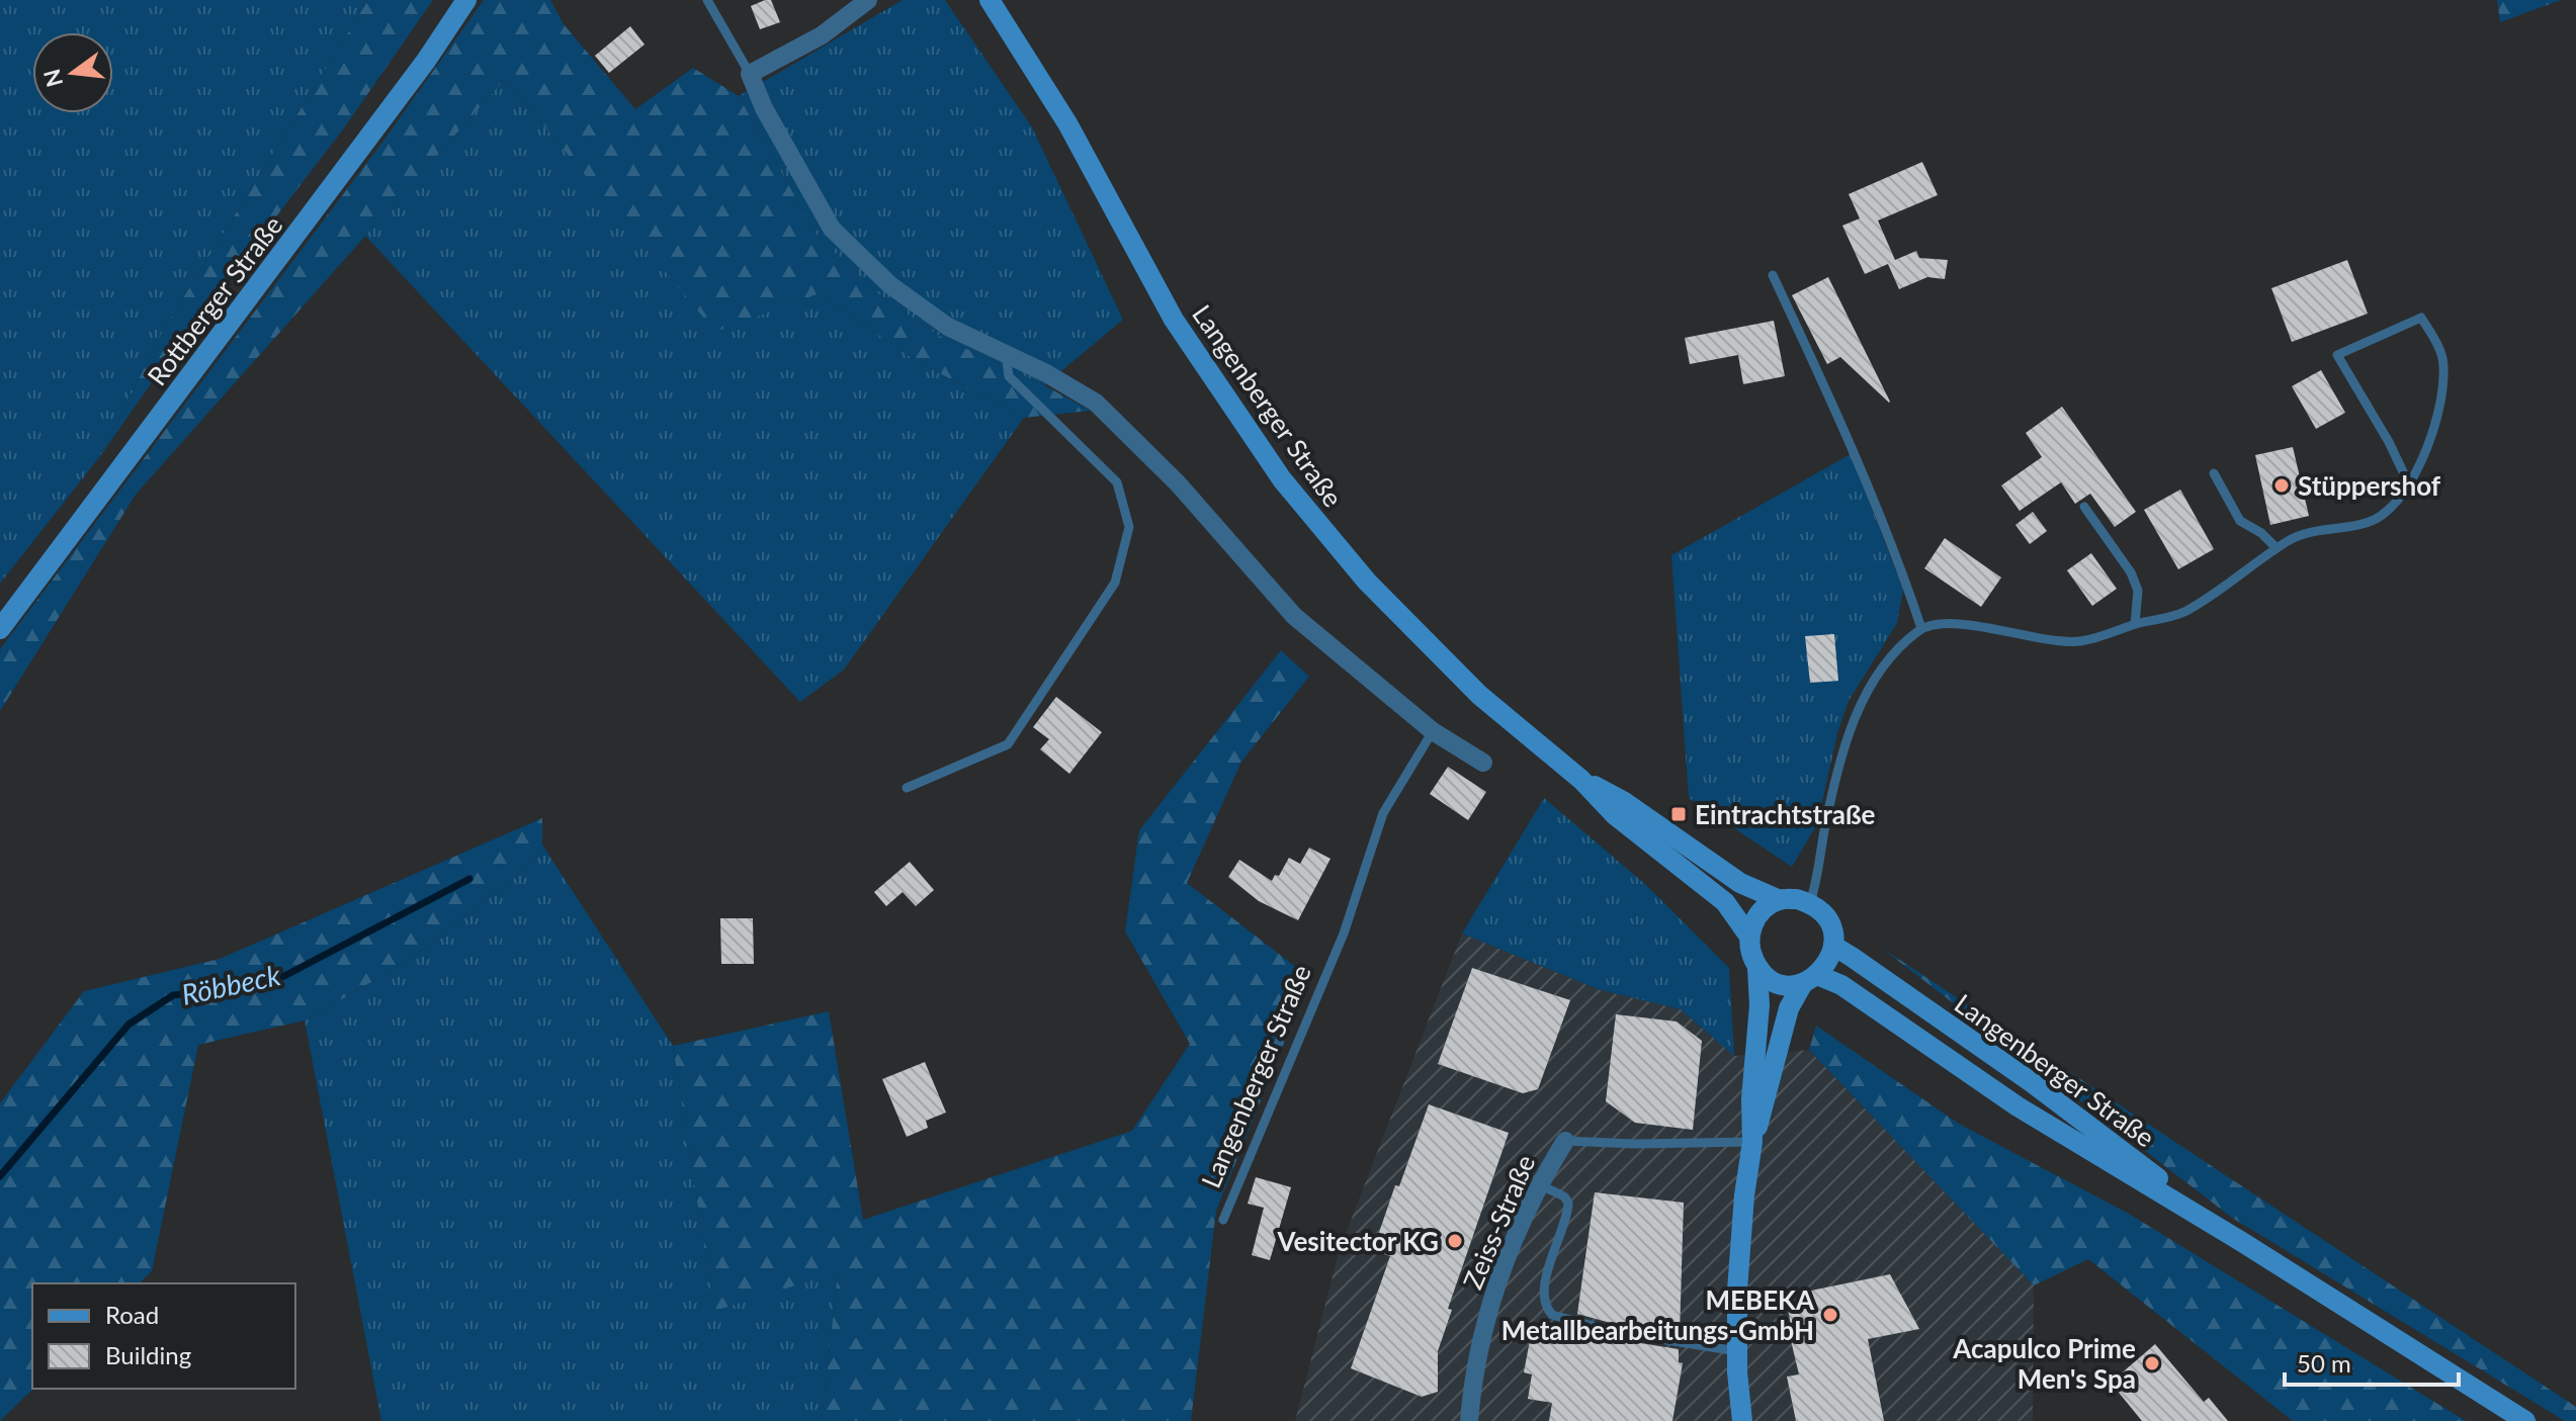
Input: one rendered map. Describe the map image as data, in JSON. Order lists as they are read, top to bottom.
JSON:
{
  "streets": {
    "main road": ["Rottberger Straße", "Langenberger Straße"],
    "street": ["Zeiss-Straße"]
  },
  "water": ["Röbbeck"],
  "places": {
    "other": [
      "Stüppershof",
      "Vesitector KG",
      "MEBEKA Metallbearbeitungs-GmbH",
      "Acapulco Prime Men's Spa"
    ],
    "transit": ["Eintrachtstraße"]
  },
  "legend": ["Road", "Building"],
  "scale_bar": "50 m",
  "north": "left"
}
